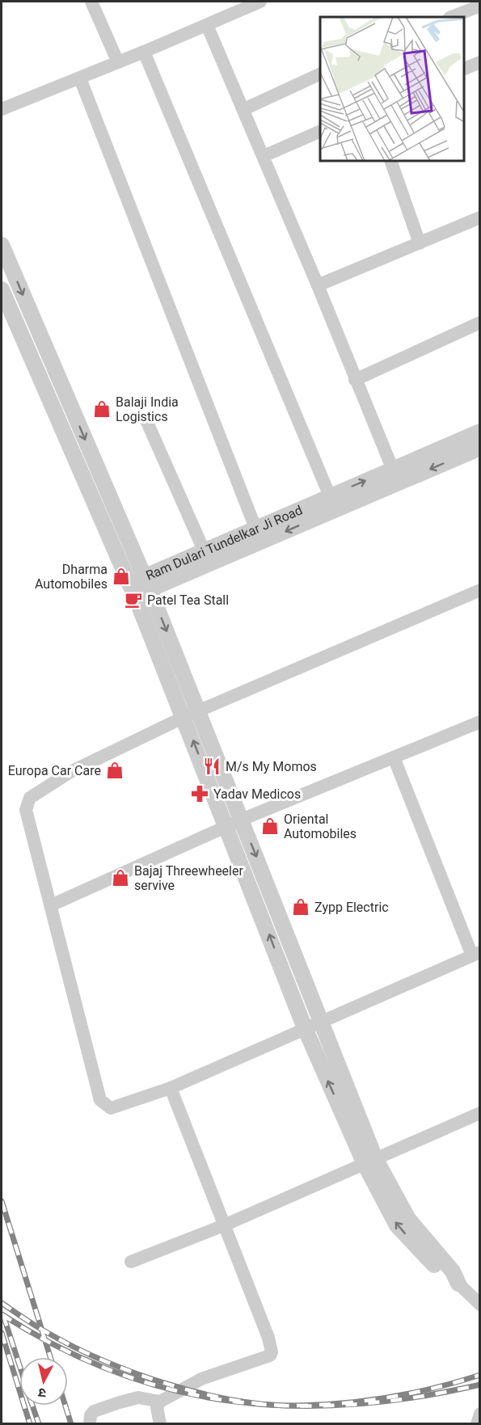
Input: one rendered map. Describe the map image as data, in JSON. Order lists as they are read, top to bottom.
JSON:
{
  "streets": {
    "street": ["Ram Dulari Tundelkar Ji Road"]
  },
  "places": {
    "shop": [
      "Balaji India Logistics",
      "Dharma Automobiles",
      "Europa Car Care",
      "Oriental Automobiles",
      "Bajaj Threewheeler servive",
      "Zypp Electric"
    ],
    "cafe": ["Patel Tea Stall"],
    "restaurant": ["M/s My Momos"],
    "pharmacy": ["Yadav Medicos"]
  },
  "north": "bottom"
}
